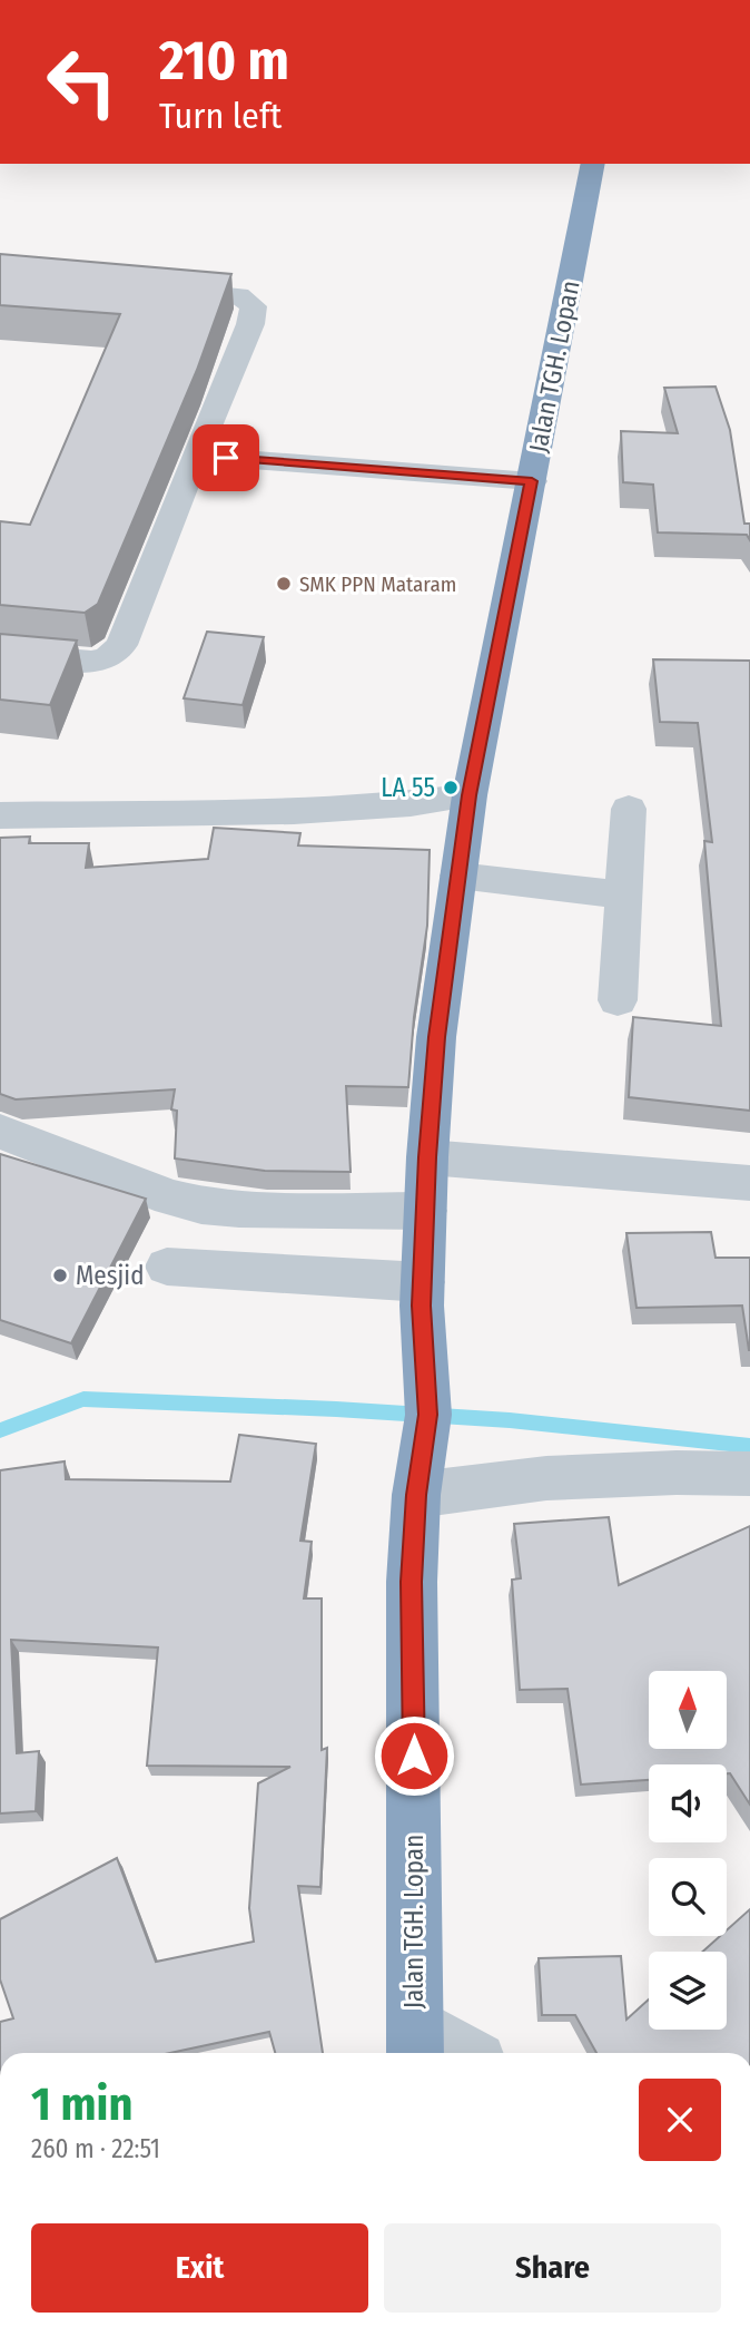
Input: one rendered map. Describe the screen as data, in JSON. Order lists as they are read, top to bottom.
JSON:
{
  "streets": {
    "highway": ["Jalan TGH. Lopan"]
  },
  "places": ["SMK PPN Mataram", "LA 55", "Mesjid"],
  "north": "top",
  "page": {
    "turn": ["210 m", "Turn left"],
    "heading": ["1 min", "260 m · 22:51"],
    "buttons": ["Exit", "Share"]
  }
}
